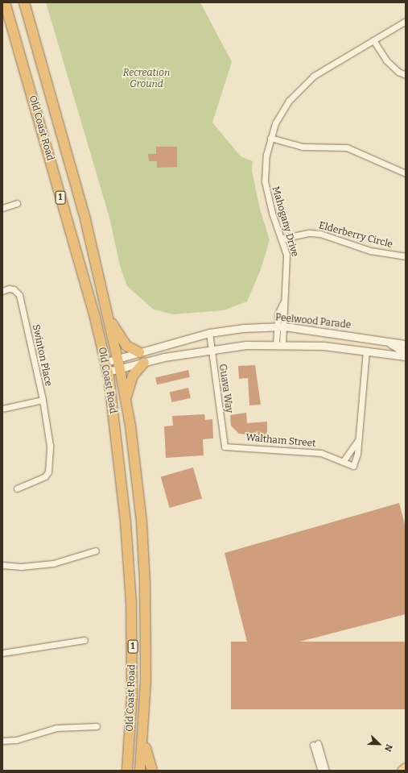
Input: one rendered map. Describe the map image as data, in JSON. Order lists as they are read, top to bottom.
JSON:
{
  "streets": {
    "highway": ["Old Coast Road", "1"],
    "street": [
      "Mahogany Drive",
      "Elderberry Circle",
      "Peelwood Parade",
      "Swinton Place",
      "Guava Way",
      "Waltham Street"
    ]
  },
  "crossings": [
    ["Old Coast Road", "Peelwood Parade"],
    ["Mahogany Drive", "Elderberry Circle"],
    ["Mahogany Drive", "Peelwood Parade"],
    ["Peelwood Parade", "Guava Way"],
    ["Guava Way", "Waltham Street"]
  ],
  "parks": ["Recreation Ground"],
  "north": "bottom right"
}
